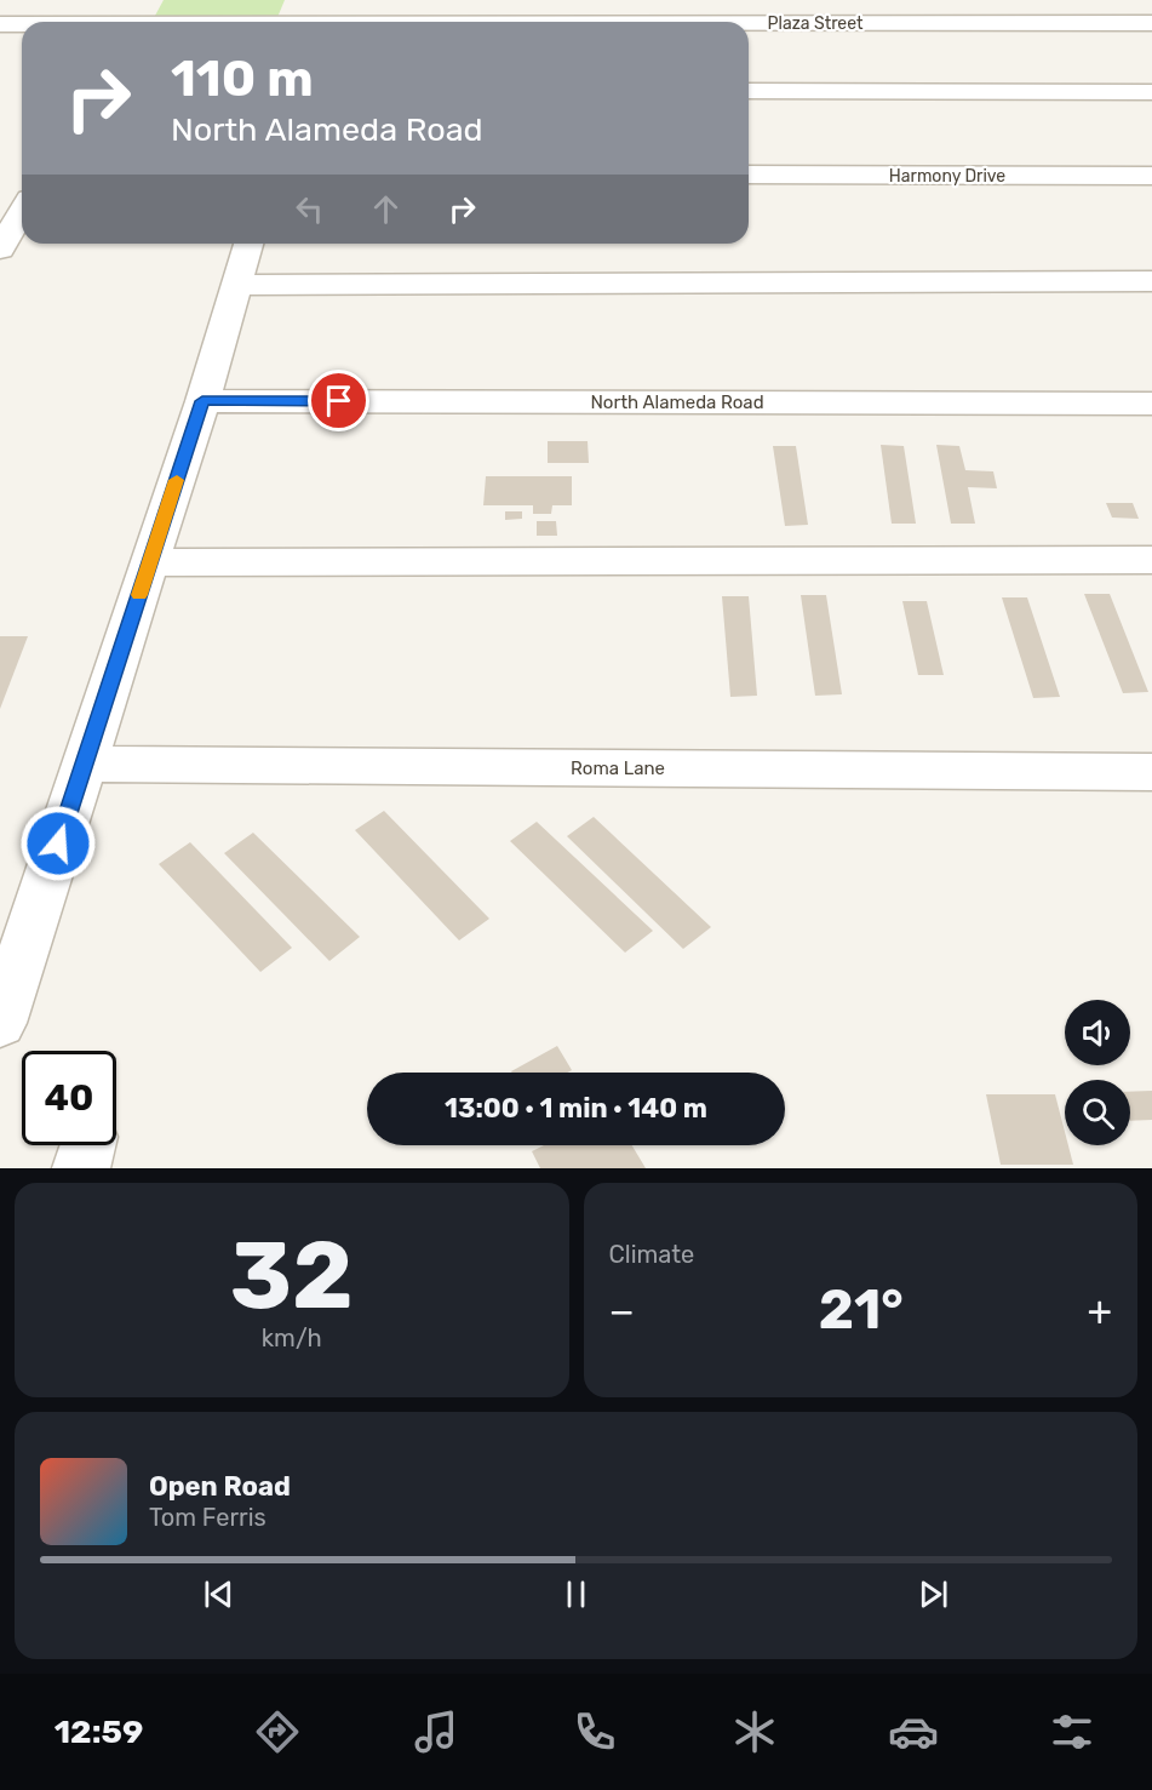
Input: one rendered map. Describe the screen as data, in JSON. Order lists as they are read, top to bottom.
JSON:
{
  "streets": {
    "street": [
      "Plaza Street",
      "Harmony Drive",
      "North Alameda Road",
      "Roma Lane"
    ]
  },
  "page": {
    "turn": ["110 m", "North Alameda Road"],
    "limit": "40",
    "trip": "13:00 · 1 min · 140 m",
    "tile": [
      ["32", "km/h"],
      "Climate"
    ],
    "heat": ["−", "21°", "+"],
    "song": ["Open Road", "Tom Ferris"],
    "tabs": "12:59"
  }
}
